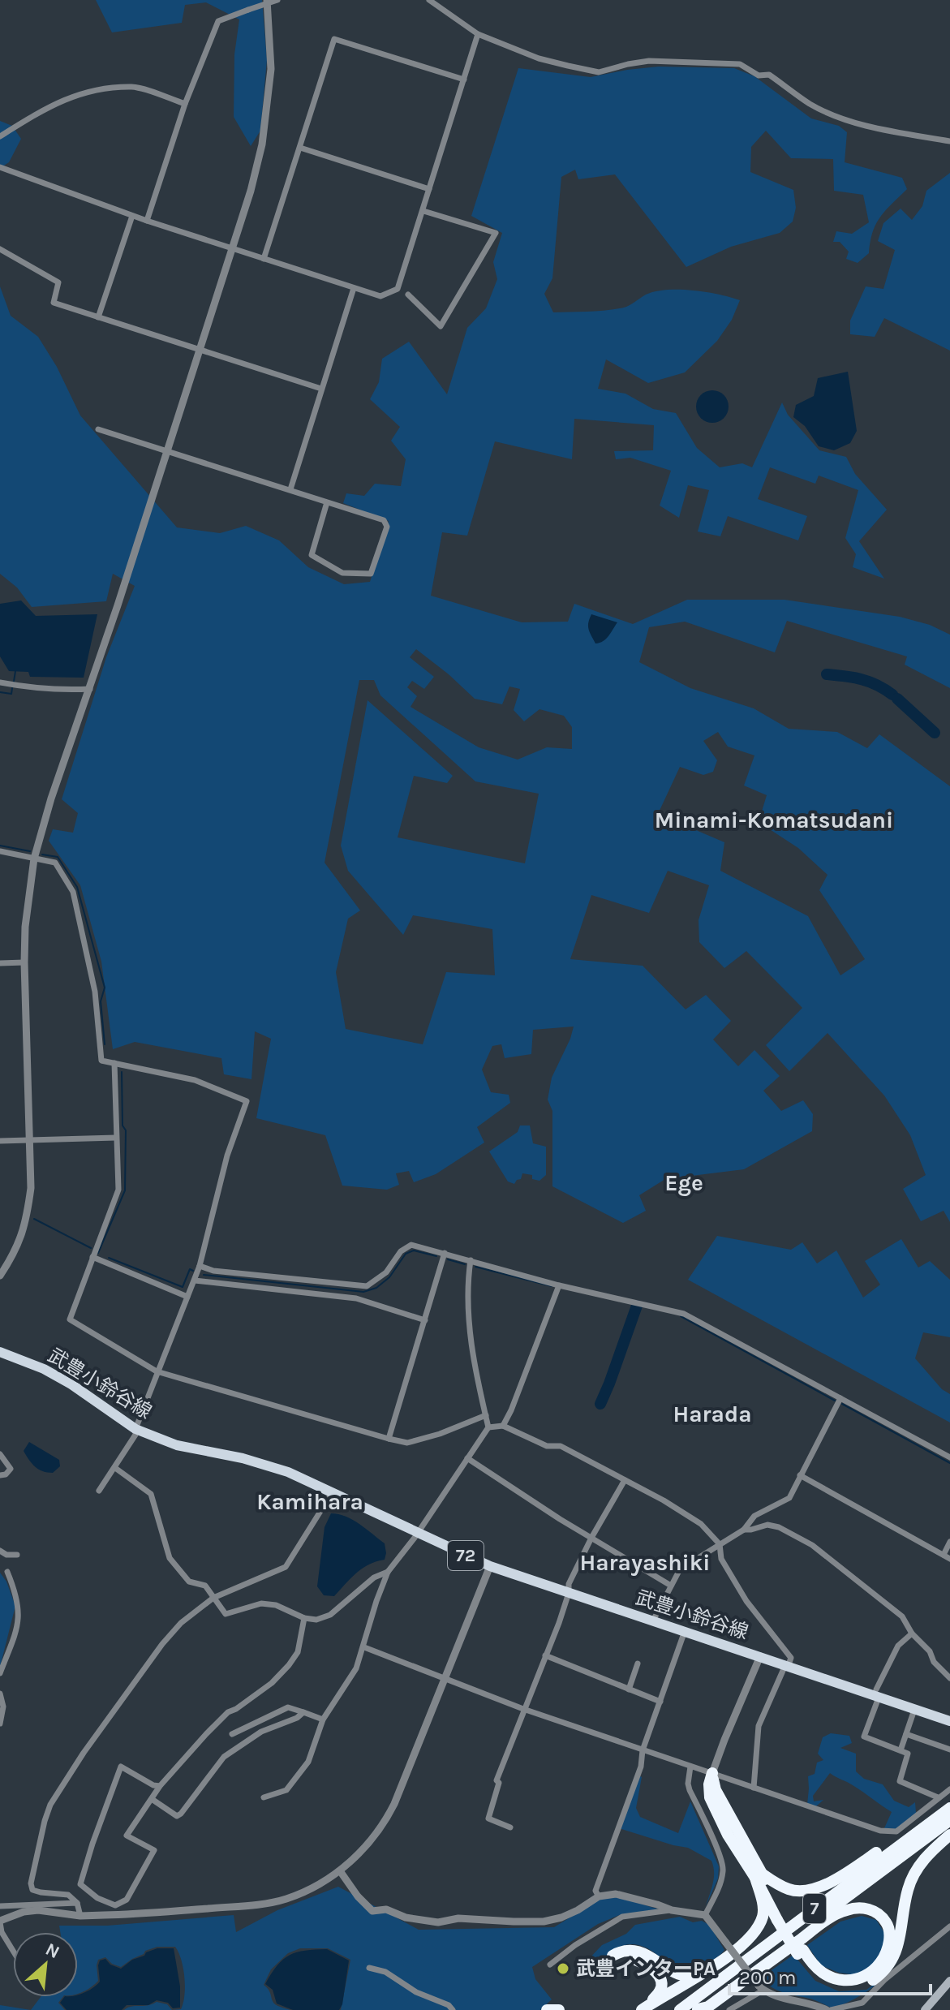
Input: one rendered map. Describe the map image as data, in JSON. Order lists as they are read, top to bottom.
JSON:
{
  "streets": {
    "highway": ["7"],
    "main road": ["武豊小鈴谷線", "72"]
  },
  "districts": [
    "Minami-Komatsudani",
    "Ege",
    "Harada",
    "Kamihara",
    "Harayashiki"
  ],
  "places": ["武豊インターPA"],
  "scale_bar": "200 m",
  "north": "top right"
}
